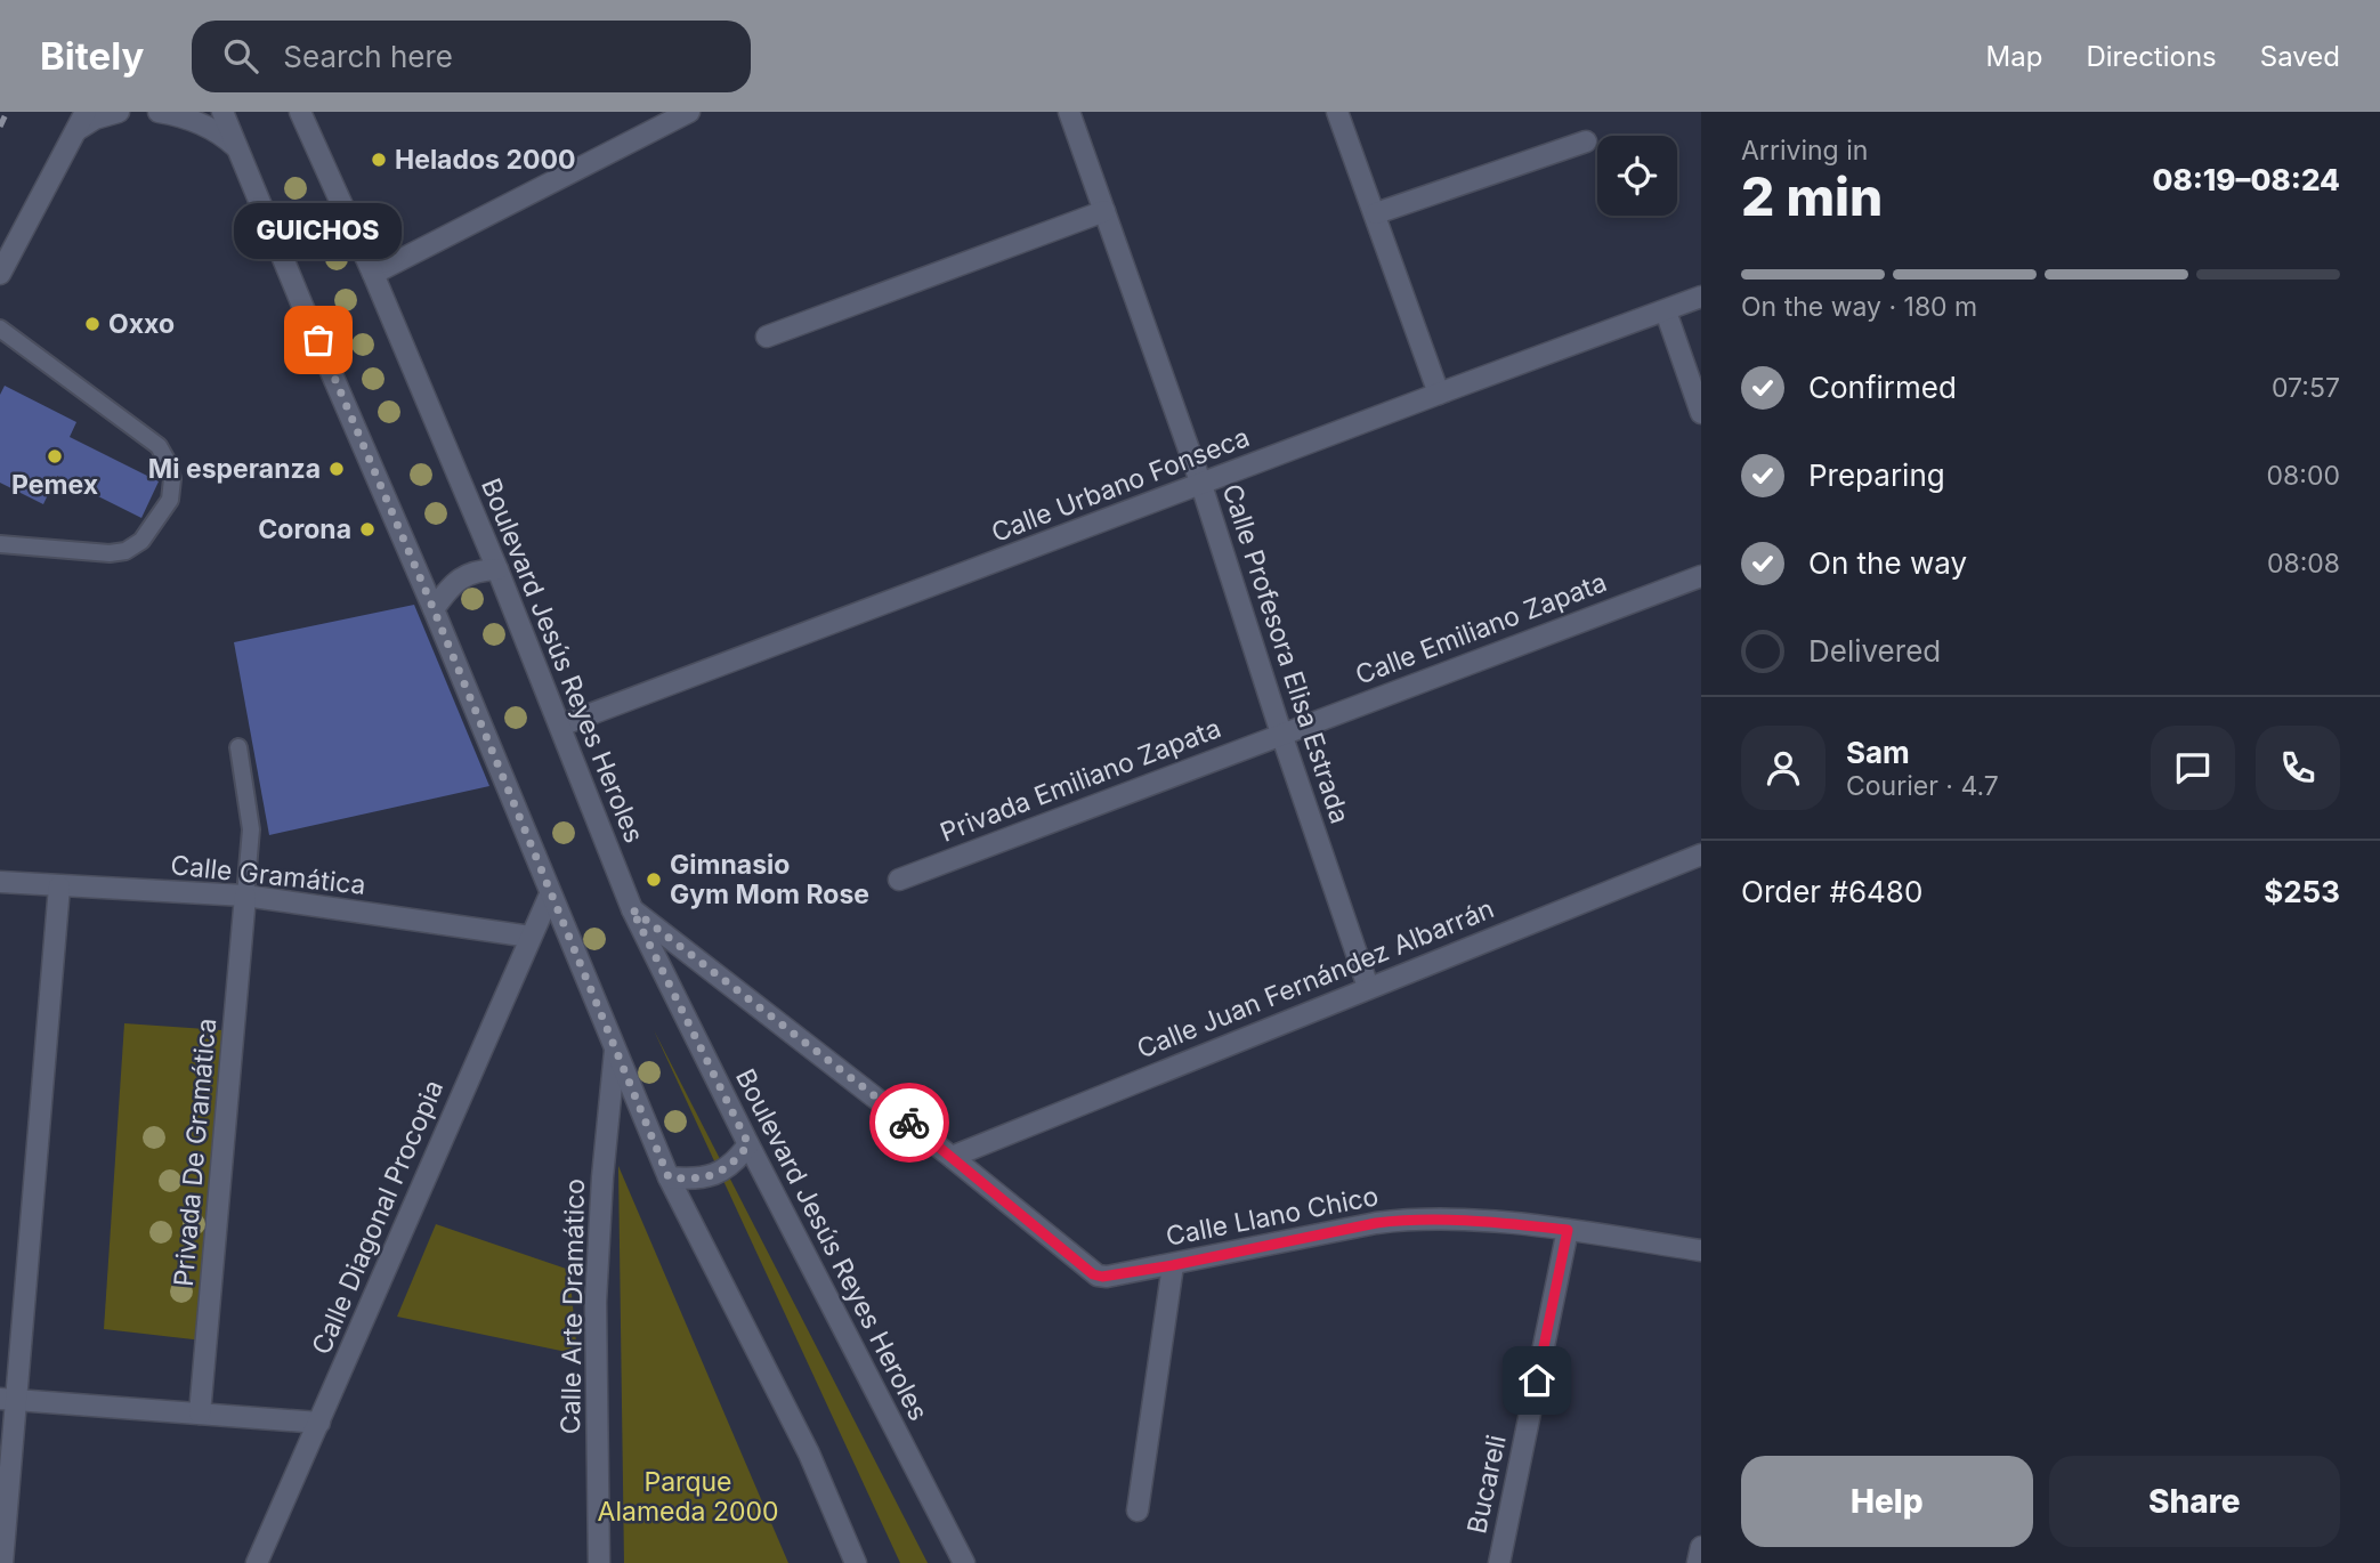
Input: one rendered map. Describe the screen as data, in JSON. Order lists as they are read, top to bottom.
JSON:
{
  "streets": {
    "street": [
      "Calle Urbano Fonseca",
      "Calle Emiliano Zapata",
      "Calle Profesora Elisa Estrada",
      "Boulevard Jesús Reyes Heroles",
      "Privada Emiliano Zapata",
      "Calle Gramática",
      "Calle Juan Fernández Albarrán",
      "Privada De Gramática",
      "Calle Llano Chico",
      "Calle Diagonal Procopia",
      "Calle Arte Dramático",
      "Bucareli"
    ]
  },
  "crossings": [
    ["Calle Urbano Fonseca", "Calle Profesora Elisa Estrada"],
    ["Calle Urbano Fonseca", "Boulevard Jesús Reyes Heroles"],
    ["Calle Emiliano Zapata", "Calle Profesora Elisa Estrada"],
    ["Calle Emiliano Zapata", "Privada Emiliano Zapata"],
    ["Calle Profesora Elisa Estrada", "Privada Emiliano Zapata"],
    ["Calle Profesora Elisa Estrada", "Calle Juan Fernández Albarrán"],
    ["Calle Gramática", "Privada De Gramática"],
    ["Calle Gramática", "Calle Diagonal Procopia"],
    ["Calle Juan Fernández Albarrán", "Calle Llano Chico"],
    ["Calle Llano Chico", "Bucareli"]
  ],
  "parks": ["Parque Alameda 2000"],
  "places": [
    "Helados 2000",
    "Oxxo",
    "GUICHOS",
    "Pemex",
    "Mi esperanza",
    "Corona",
    "Gimnasio Gym Mom Rose"
  ],
  "page": {
    "header": "Bitely",
    "search": "Search here",
    "nav": ["Map", "Directions", "Saved"],
    "heading": ["2 min", "Arriving in", "08:19–08:24"],
    "panel": [
      "Sam",
      "Courier · 4.7",
      "Order #6480",
      "$253"
    ],
    "bubble": "GUICHOS",
    "bar": "On the way · 180 m",
    "list": [
      ["Confirmed", "07:57"],
      ["Preparing", "08:00"],
      ["On the way", "08:08"],
      "Delivered"
    ],
    "buttons": ["Help", "Share"]
  }
}
